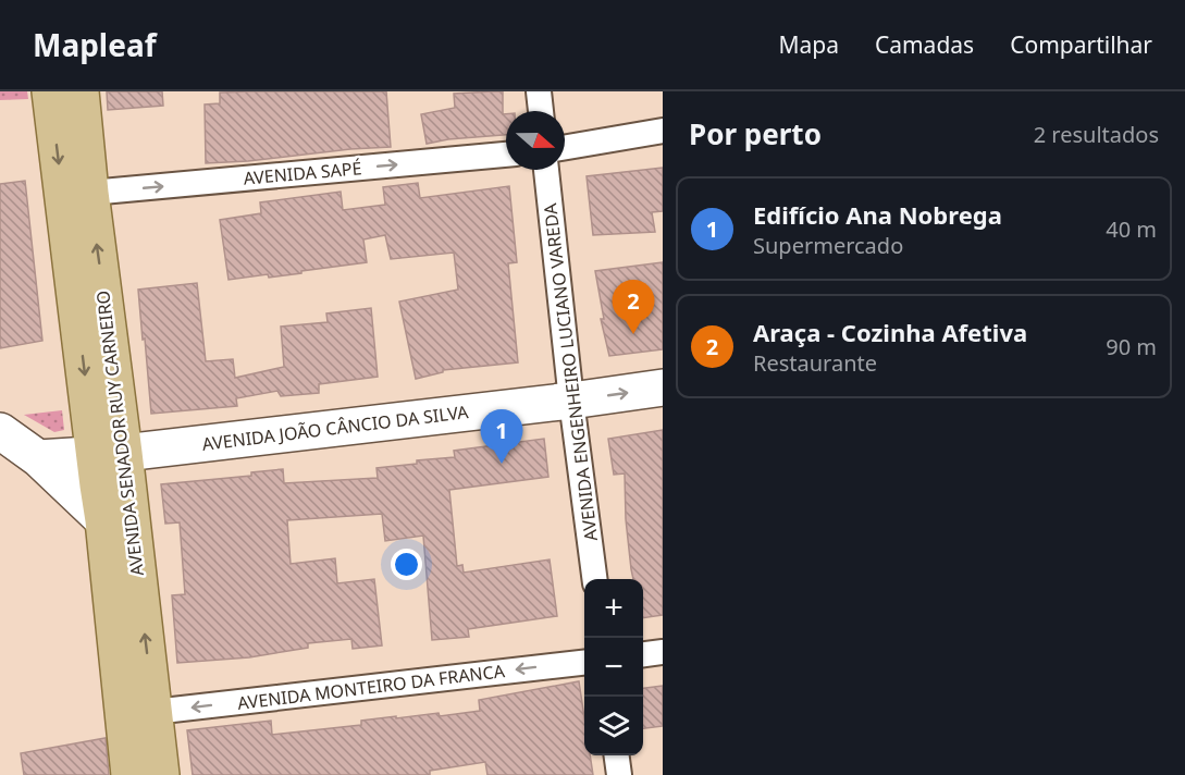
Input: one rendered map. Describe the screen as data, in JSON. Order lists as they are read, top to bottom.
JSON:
{
  "streets": {
    "main road": ["AVENIDA JOÃO CÂNCIO DA SILVA", "AVENIDA SENADOR RUY CARNEIRO"],
    "street": ["AVENIDA SAPÉ", "AVENIDA ENGENHEIRO LUCIANO VAREDA", "AVENIDA MONTEIRO DA FRANCA"]
  },
  "crossings": [
    ["AVENIDA SAPÉ", "AVENIDA SENADOR RUY CARNEIRO"],
    ["AVENIDA ENGENHEIRO LUCIANO VAREDA", "AVENIDA JOÃO CÂNCIO DA SILVA"],
    ["AVENIDA JOÃO CÂNCIO DA SILVA", "AVENIDA SENADOR RUY CARNEIRO"],
    ["AVENIDA SENADOR RUY CARNEIRO", "AVENIDA MONTEIRO DA FRANCA"]
  ],
  "one_way": ["AVENIDA SAPÉ", "AVENIDA MONTEIRO DA FRANCA"],
  "north": "right",
  "page": {
    "header": "Mapleaf",
    "nav": ["Mapa", "Camadas", "Compartilhar"],
    "heading": ["Por perto", "2 resultados"],
    "list": [
      {
        "mark": "1",
        "name": "Edifício Ana Nobrega",
        "note": "Supermercado",
        "value": "40 m"
      },
      {
        "mark": "2",
        "name": "Araça - Cozinha Afetiva",
        "note": "Restaurante",
        "value": "90 m"
      }
    ],
    "pins": ["2", "1"],
    "map_buttons": ["+", "−"]
  }
}
